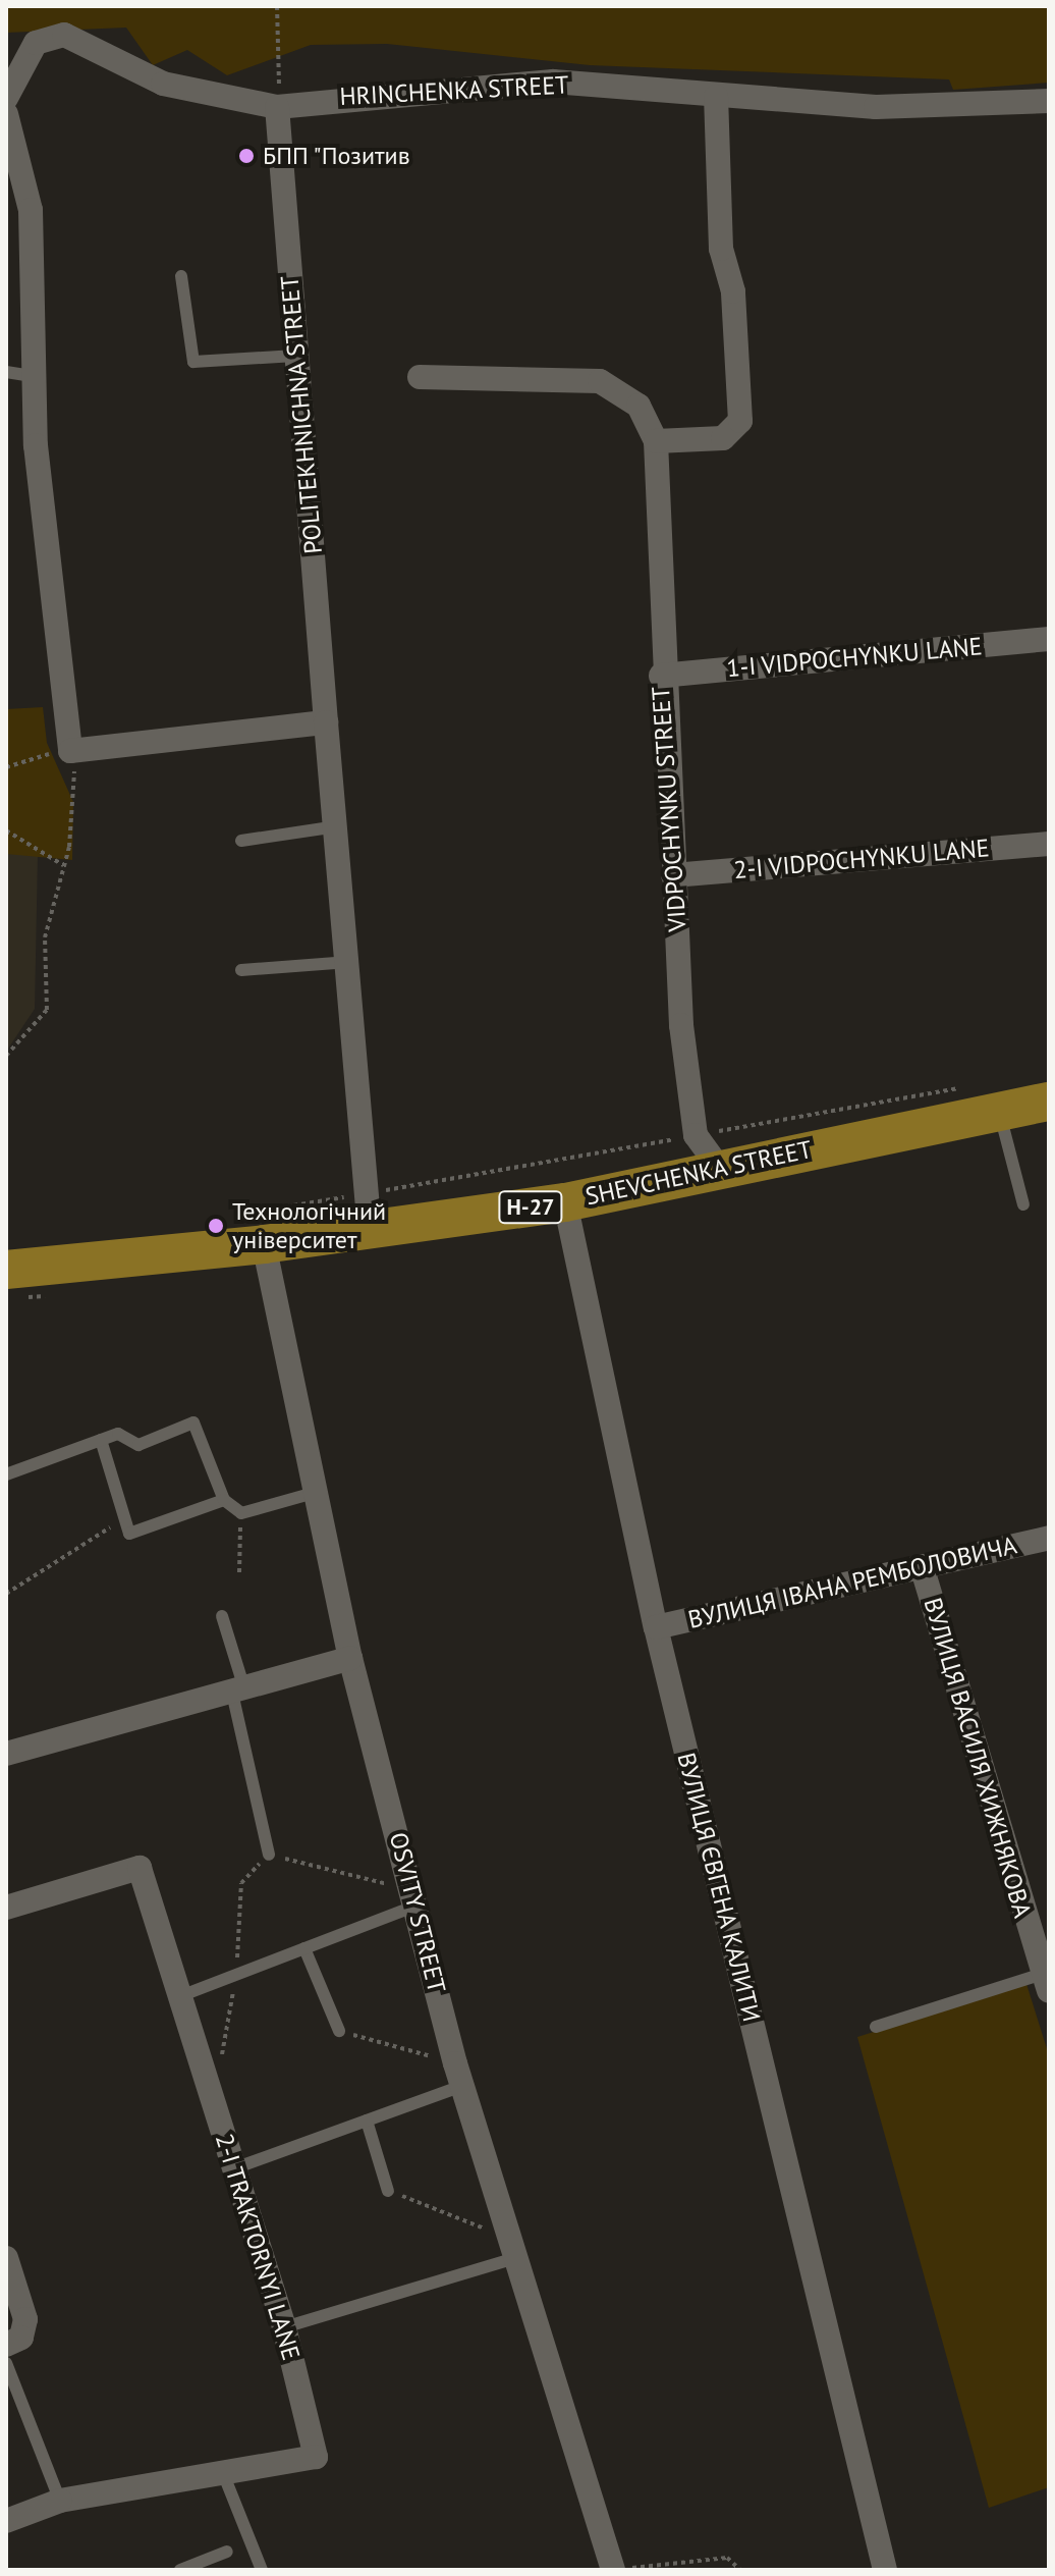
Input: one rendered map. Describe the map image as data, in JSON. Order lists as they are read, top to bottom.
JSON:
{
  "streets": {
    "main road": ["SHEVCHENKA STREET", "Н-27"],
    "street": [
      "HRINCHENKA STREET",
      "POLITEKHNICHNA STREET",
      "1-I VIDPOCHYNKU LANE",
      "VIDPOCHYNKU STREET",
      "2-I VIDPOCHYNKU LANE",
      "ВУЛИЦЯ ІВАНА РЕМБОЛОВИЧА",
      "ВУЛИЦЯ ВАСИЛЯ ХИЖНЯКОВА",
      "ВУЛИЦЯ ЄВГЕНА КАЛИТИ",
      "OSVITY STREET",
      "2-I TRAKTORNYI LANE"
    ]
  },
  "crossings": [
    ["HRINCHENKA STREET", "POLITEKHNICHNA STREET"],
    ["POLITEKHNICHNA STREET", "SHEVCHENKA STREET"],
    ["1-I VIDPOCHYNKU LANE", "VIDPOCHYNKU STREET"],
    ["VIDPOCHYNKU STREET", "2-I VIDPOCHYNKU LANE"],
    ["SHEVCHENKA STREET", "ВУЛИЦЯ ЄВГЕНА КАЛИТИ"],
    ["SHEVCHENKA STREET", "OSVITY STREET"],
    ["ВУЛИЦЯ ІВАНА РЕМБОЛОВИЧА", "ВУЛИЦЯ ВАСИЛЯ ХИЖНЯКОВА"],
    ["ВУЛИЦЯ ІВАНА РЕМБОЛОВИЧА", "ВУЛИЦЯ ЄВГЕНА КАЛИТИ"]
  ],
  "places": ["БПП \"Позитив", "Технологічний університет"]
}
